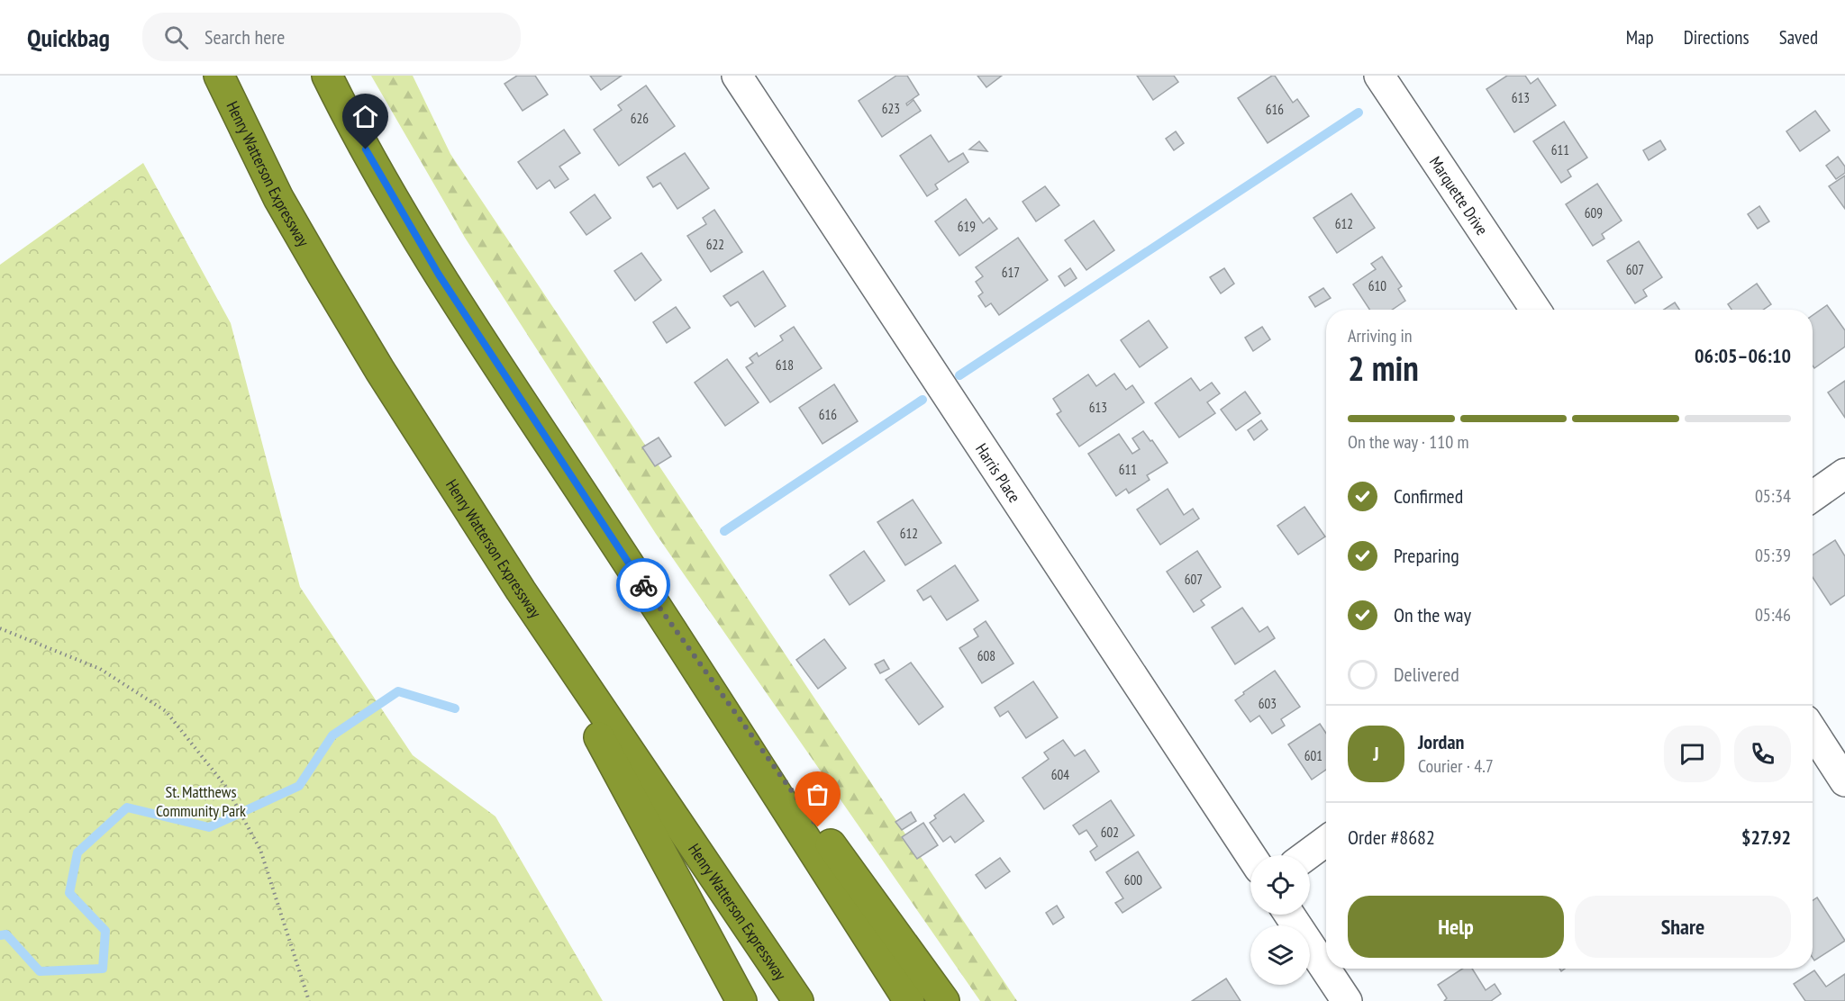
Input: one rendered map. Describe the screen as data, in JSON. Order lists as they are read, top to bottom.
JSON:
{
  "streets": {
    "highway": ["Henry Watterson Expressway"],
    "street": ["Marquette Drive", "Harris Place"]
  },
  "parks": ["St. Matthews Community Park"],
  "house_numbers": [
    "613",
    "623",
    "616",
    "626",
    "611",
    "609",
    "612",
    "619",
    "622",
    "607",
    "617",
    "610",
    "618",
    "613",
    "616",
    "611",
    "612",
    "607",
    "608",
    "603",
    "601",
    "604",
    "602",
    "600"
  ],
  "page": {
    "header": "Quickbag",
    "search": "Search here",
    "nav": ["Map", "Directions", "Saved"],
    "heading": ["2 min", "Arriving in", "06:05–06:10"],
    "panel": [
      "Jordan",
      "Courier · 4.7",
      "Order #8682",
      "$27.92"
    ],
    "bar": "On the way · 110 m",
    "list": [
      ["Confirmed", "05:34"],
      ["Preparing", "05:39"],
      ["On the way", "05:46"],
      "Delivered"
    ],
    "round": "J",
    "buttons": ["Help", "Share"]
  }
}
